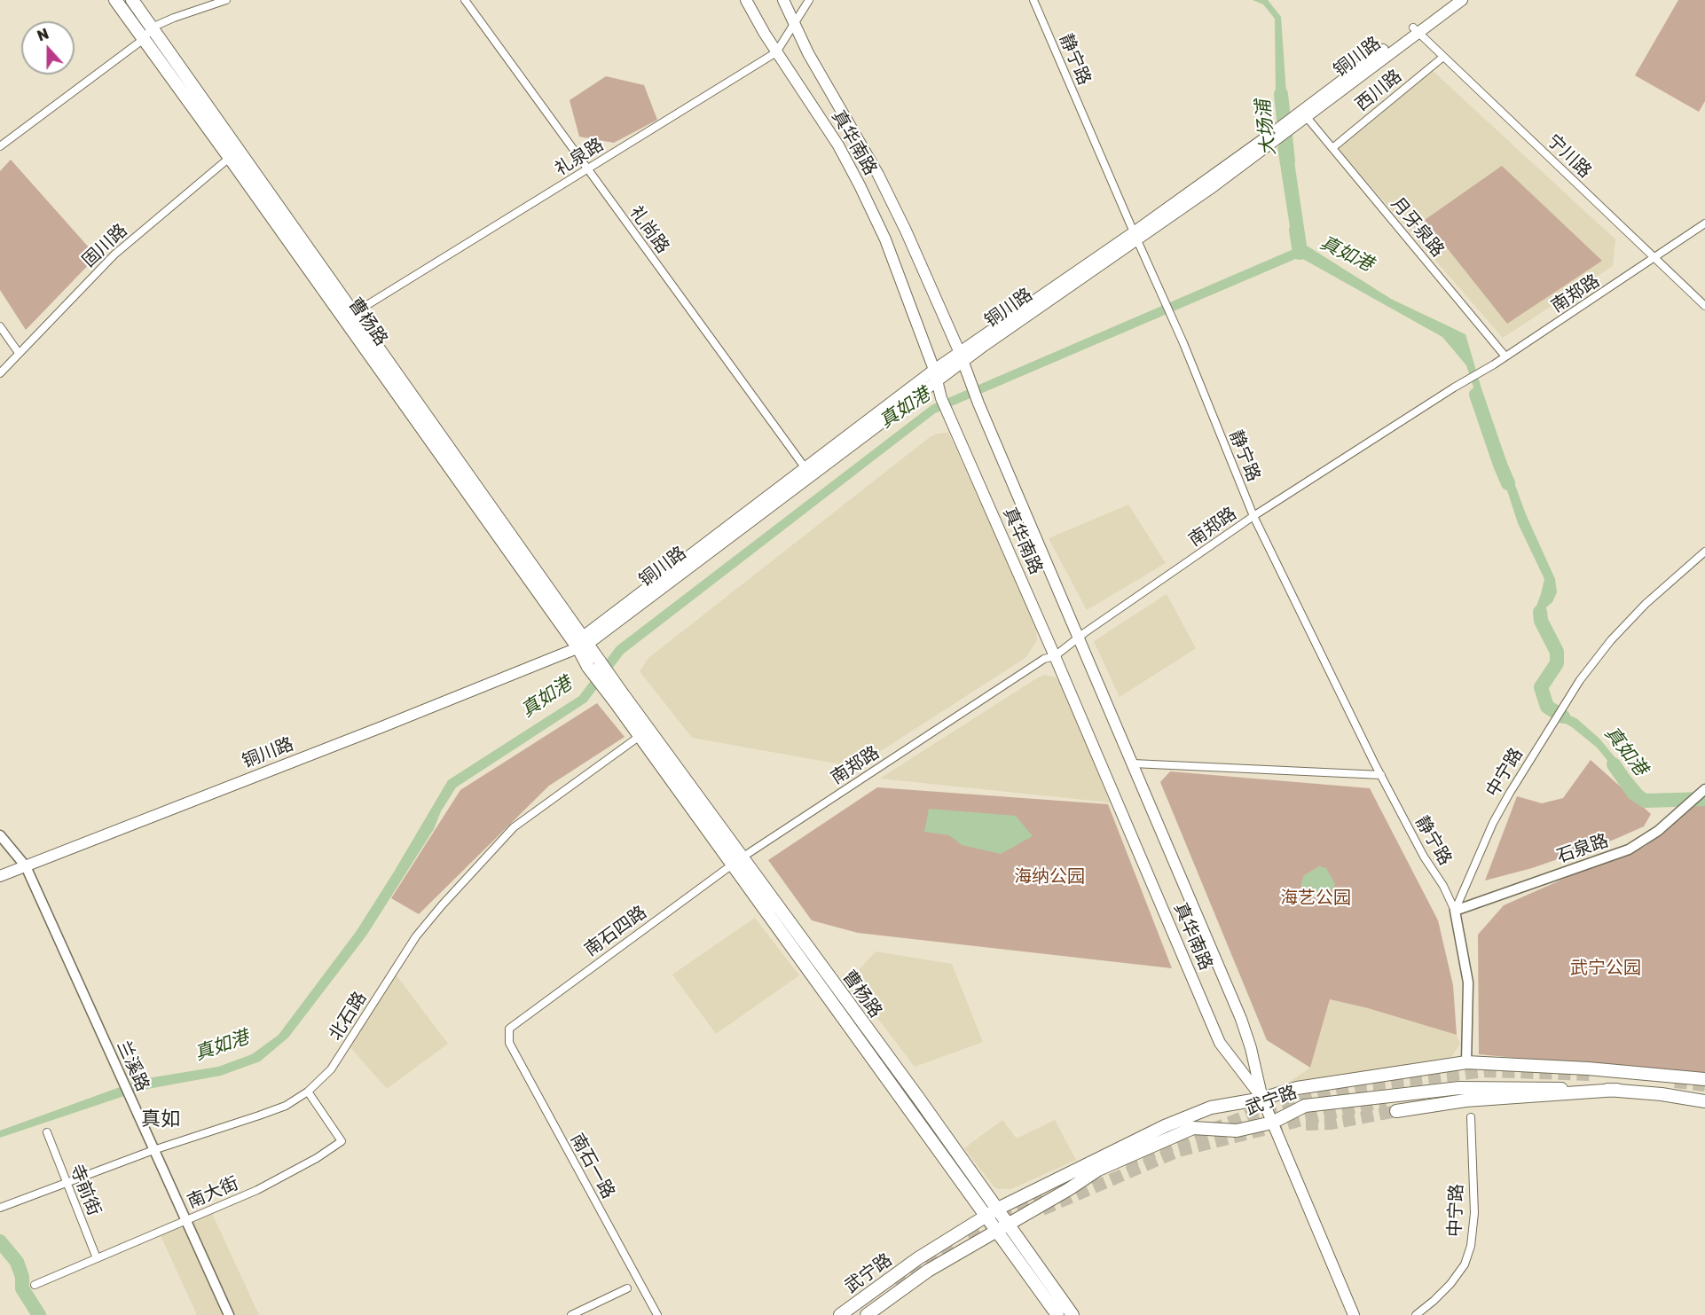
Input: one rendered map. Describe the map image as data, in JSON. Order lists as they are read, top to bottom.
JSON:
{
  "streets": {
    "main road": [
      "铜川路",
      "真华南路",
      "曹杨路",
      "武宁路"
    ],
    "street": [
      "静宁路",
      "西川路",
      "宁川路",
      "礼泉路",
      "月牙泉路",
      "礼尚路",
      "固川路",
      "南郑路",
      "中宁路",
      "石泉路",
      "南石四路",
      "北石路",
      "兰溪路",
      "南石一路",
      "寺前街",
      "南大街"
    ]
  },
  "crossings": [
    ["铜川路", "静宁路"],
    ["铜川路", "真华南路"],
    ["铜川路", "宁川路"],
    ["铜川路", "月牙泉路"],
    ["铜川路", "礼尚路"],
    ["铜川路", "曹杨路"],
    ["铜川路", "兰溪路"],
    ["静宁路", "南郑路"],
    ["静宁路", "中宁路"],
    ["静宁路", "石泉路"],
    ["西川路", "宁川路"],
    ["西川路", "月牙泉路"],
    ["真华南路", "礼泉路"],
    ["真华南路", "南郑路"],
    ["真华南路", "武宁路"],
    ["宁川路", "南郑路"],
    ["礼泉路", "礼尚路"],
    ["礼泉路", "曹杨路"],
    ["月牙泉路", "南郑路"],
    ["固川路", "曹杨路"],
    ["南郑路", "曹杨路"],
    ["南郑路", "南石四路"],
    ["曹杨路", "南石四路"],
    ["曹杨路", "北石路"],
    ["曹杨路", "武宁路"],
    ["中宁路", "石泉路"],
    ["南石四路", "南石一路"],
    ["北石路", "兰溪路"],
    ["北石路", "寺前街"],
    ["北石路", "南大街"],
    ["兰溪路", "南大街"],
    ["寺前街", "南大街"]
  ],
  "districts": ["真如"],
  "water": ["大场浦", "真如港"],
  "parks": ["海纳公园", "海艺公园", "武宁公园"],
  "north": "top"
}
